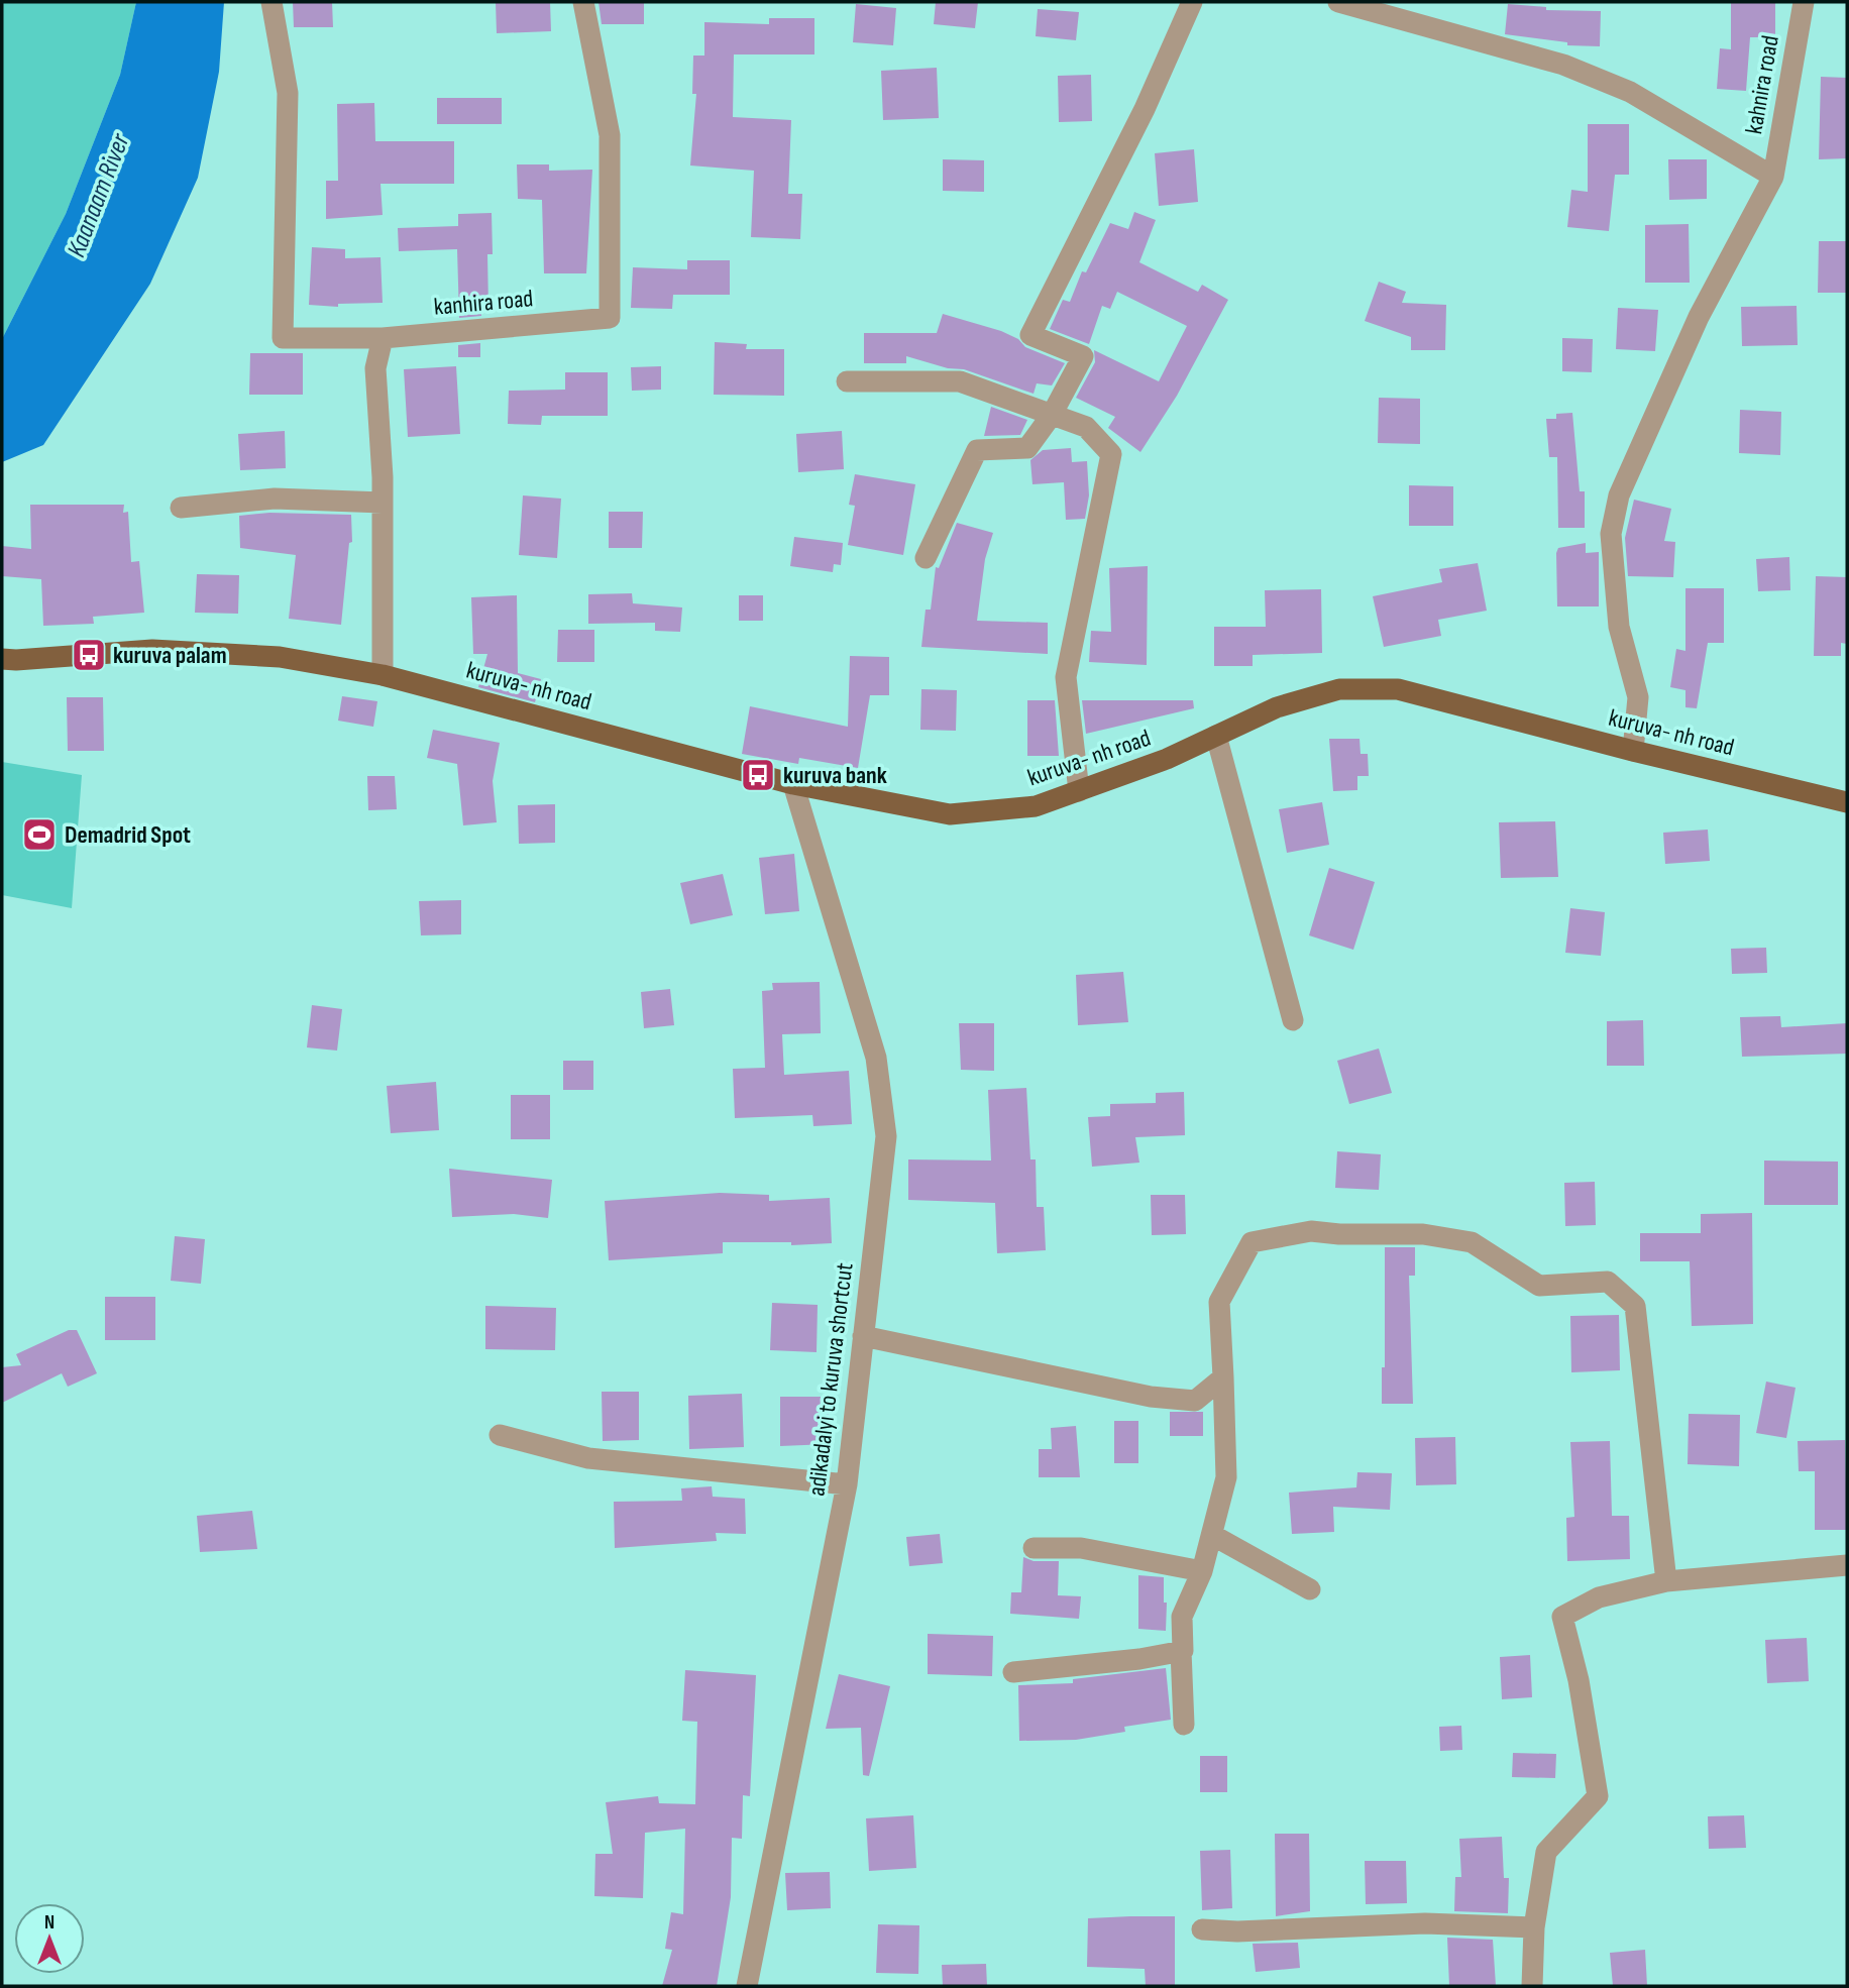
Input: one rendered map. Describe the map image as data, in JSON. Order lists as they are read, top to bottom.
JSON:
{
  "streets": {
    "main road": ["kuruva- nh road"],
    "street": ["kahnira road", "kanhira road", "adikadalyi to kuruva shortcut"]
  },
  "crossings": [
    ["kahnira road", "kuruva- nh road"],
    ["kuruva- nh road", "adikadalyi to kuruva shortcut"]
  ],
  "water": ["Kaanaam River"],
  "places": {
    "bus stop": ["kuruva palam", "kuruva bank"],
    "sports": ["Demadrid Spot"]
  },
  "north": "top"
}
